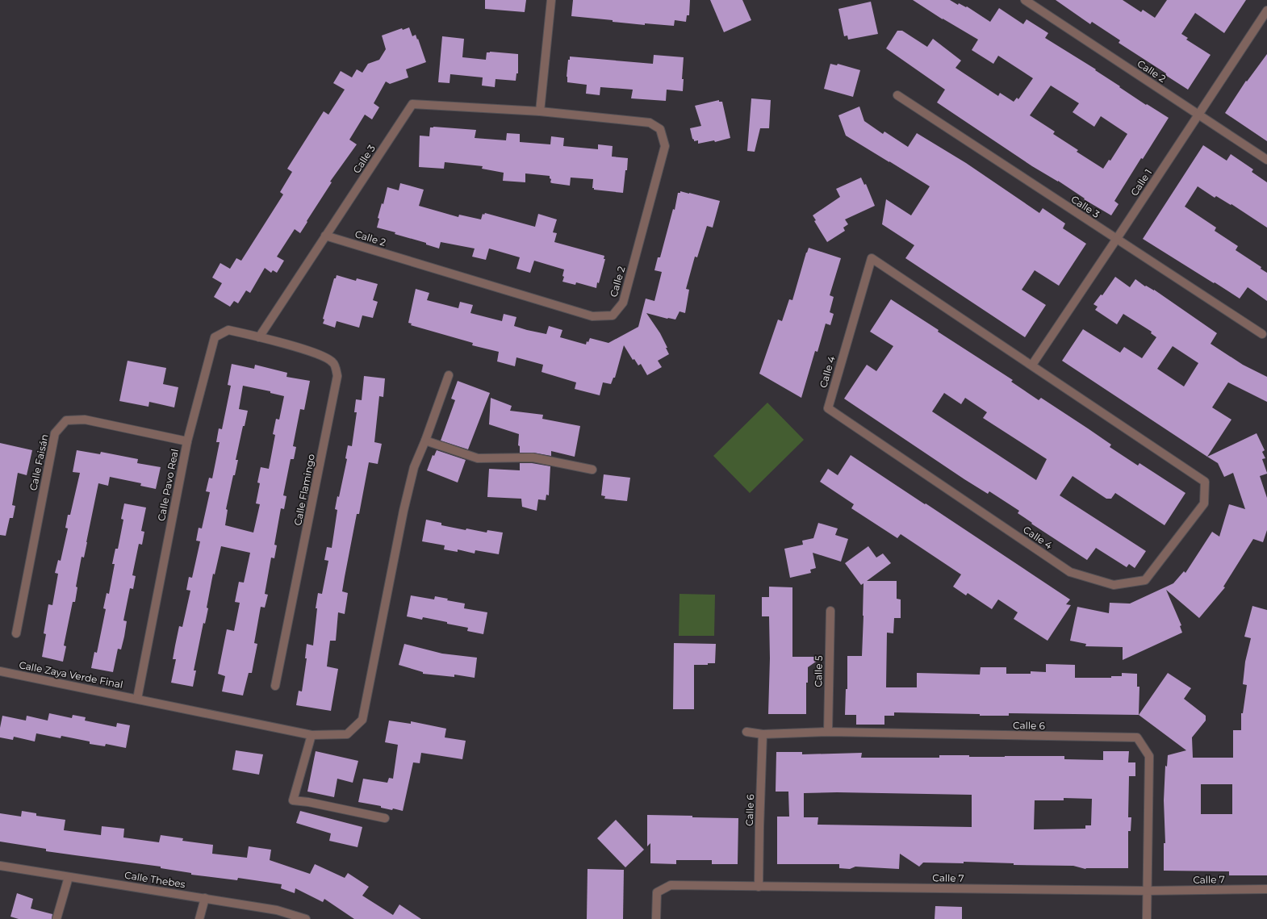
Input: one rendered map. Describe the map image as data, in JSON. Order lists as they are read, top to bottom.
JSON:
{
  "streets": {
    "street": [
      "Calle 2",
      "Calle 3",
      "Calle 1",
      "Calle 4",
      "Calle Faisán",
      "Calle Pavo Real",
      "Calle Flamingo",
      "Calle 5",
      "Calle Zaya Verde Final",
      "Calle 6",
      "Calle 7",
      "Calle Thebes"
    ]
  },
  "crossings": [
    ["Calle 2", "Calle 3"],
    ["Calle 2", "Calle 1"],
    ["Calle 3", "Calle 1"],
    ["Calle 3", "Calle Pavo Real"],
    ["Calle 1", "Calle 4"],
    ["Calle Faisán", "Calle Pavo Real"],
    ["Calle Pavo Real", "Calle Flamingo"],
    ["Calle Pavo Real", "Calle Zaya Verde Final"],
    ["Calle 5", "Calle 6"],
    ["Calle 6", "Calle 7"]
  ]
}
